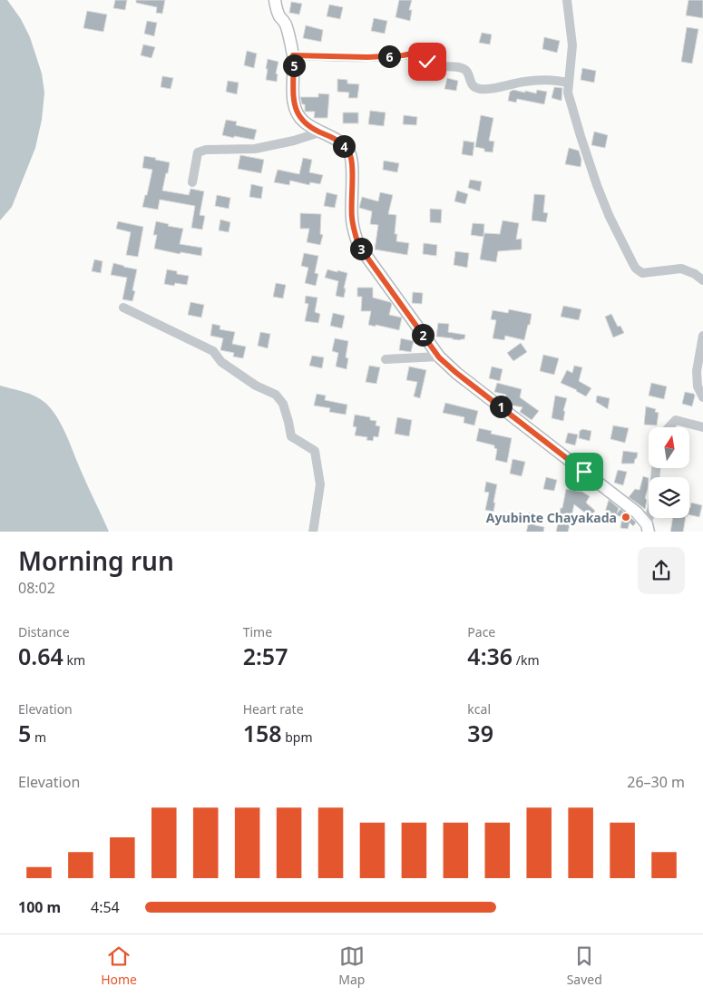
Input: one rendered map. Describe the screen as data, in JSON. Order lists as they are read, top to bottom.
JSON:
{
  "places": ["Ayubinte Chayakada"],
  "north": "top",
  "page": {
    "pins": [
      "6",
      "5",
      "4",
      "3",
      "2",
      "1"
    ],
    "heading": ["Morning run", "08:02"],
    "stats": [
      ["Distance", "0.64 km"],
      ["Time", "2:57"],
      ["Pace", "4:36 /km"],
      ["Elevation", "5 m"],
      ["Heart rate", "158 bpm"],
      ["kcal", "39"]
    ],
    "chart": ["Elevation", "26–30 m"],
    "list": [
      {
        "name": "100 m",
        "note": "4:54"
      }
    ],
    "tabs": ["Home", "Map", "Saved"]
  }
}
